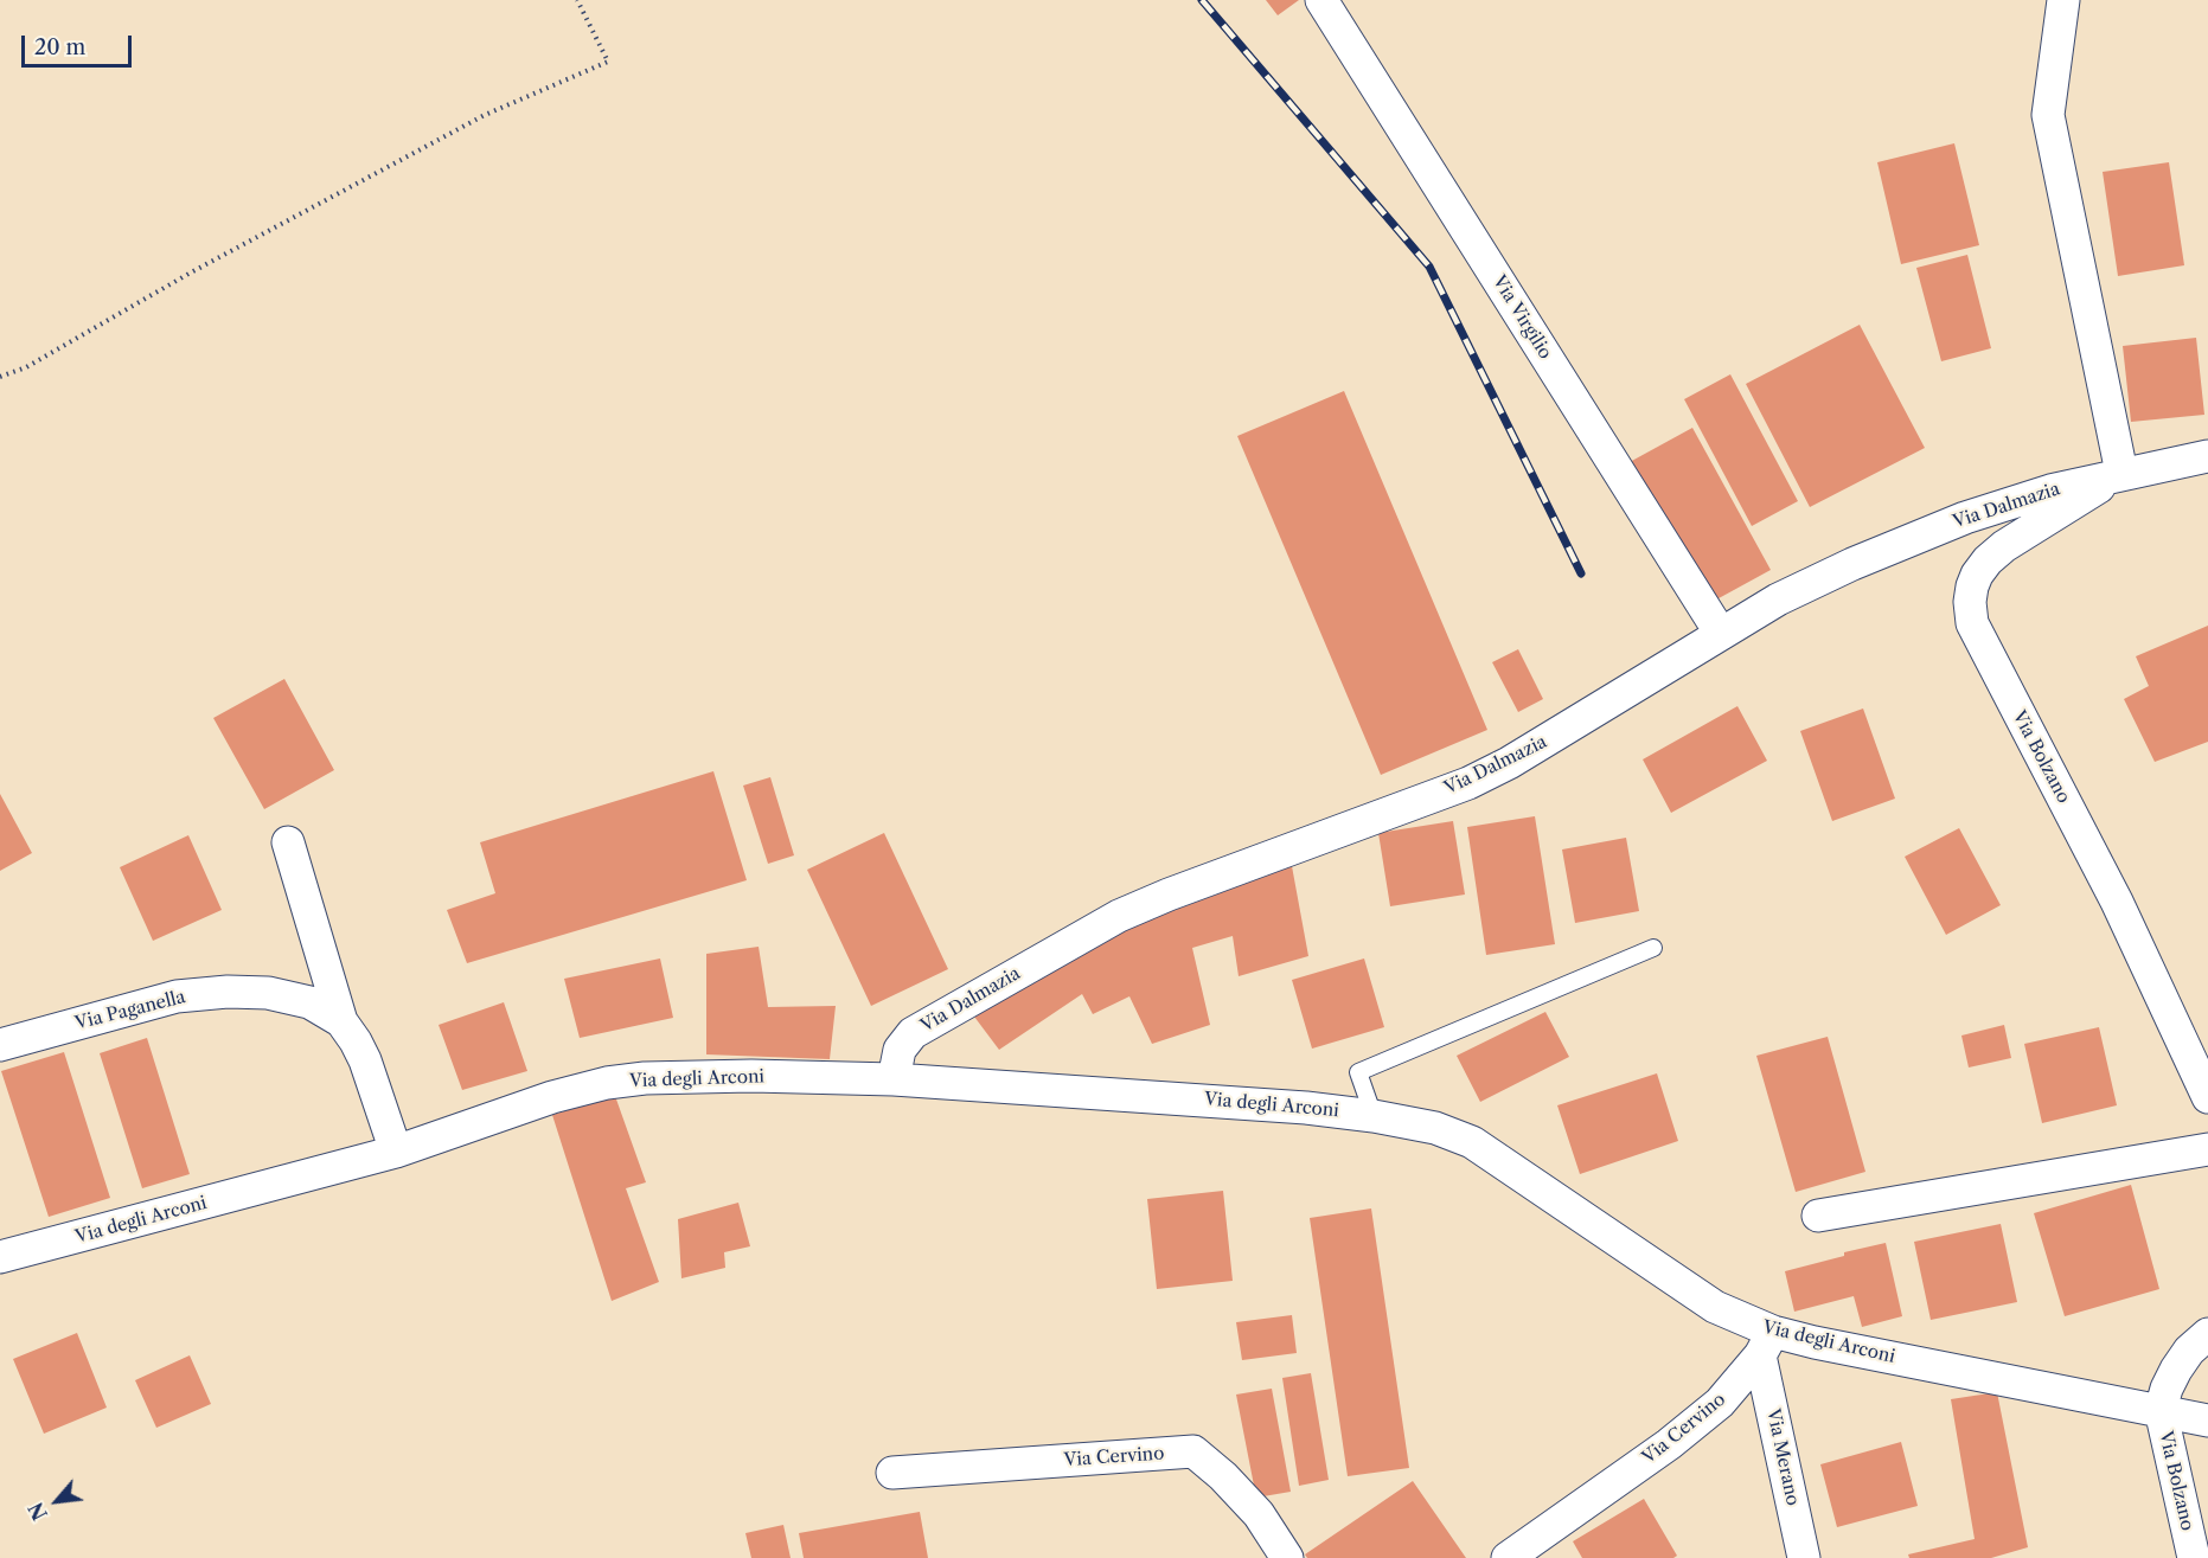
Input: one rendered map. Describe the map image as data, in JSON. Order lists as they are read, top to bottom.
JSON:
{
  "streets": {
    "street": [
      "Via Virgilio",
      "Via Dalmazia",
      "Via Bolzano",
      "Via Paganella",
      "Via degli Arconi",
      "Via Cervino",
      "Via Merano"
    ]
  },
  "crossings": [
    ["Via Virgilio", "Via Dalmazia"],
    ["Via Dalmazia", "Via Bolzano"],
    ["Via Dalmazia", "Via degli Arconi"],
    ["Via Bolzano", "Via degli Arconi"],
    ["Via Paganella", "Via degli Arconi"],
    ["Via degli Arconi", "Via Cervino"],
    ["Via degli Arconi", "Via Merano"],
    ["Via Cervino", "Via Merano"]
  ],
  "scale_bar": "20 m",
  "north": "bottom left"
}
